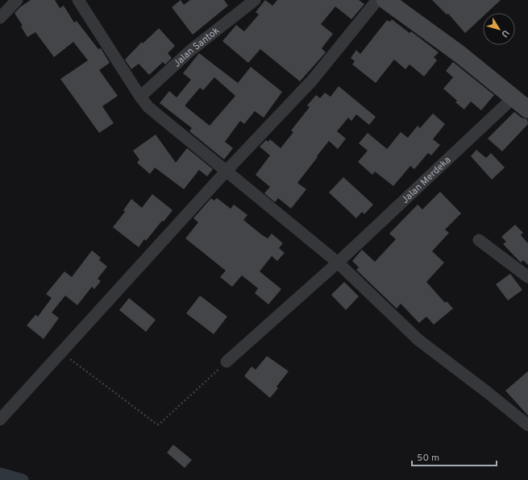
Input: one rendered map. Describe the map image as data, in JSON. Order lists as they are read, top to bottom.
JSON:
{
  "streets": {
    "street": ["Jalan Santok", "Jalan Merdeka"]
  },
  "scale_bar": "50 m",
  "north": "bottom right"
}
